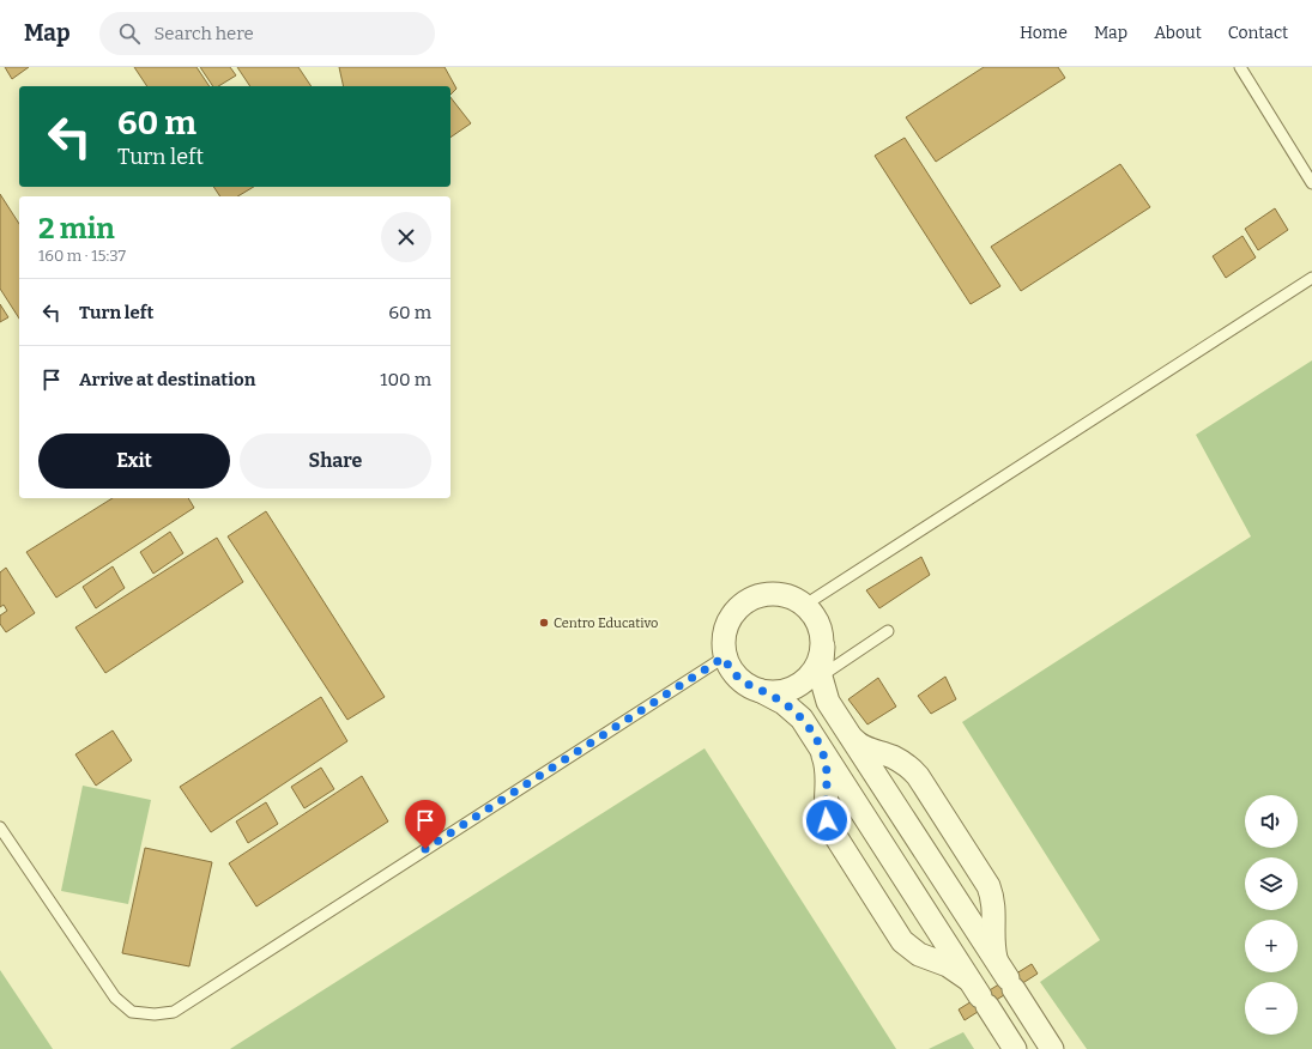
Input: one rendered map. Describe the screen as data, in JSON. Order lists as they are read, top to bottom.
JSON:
{
  "places": ["Centro Educativo"],
  "page": {
    "header": "Map",
    "search": "Search here",
    "nav": [
      "Home",
      "Map",
      "About",
      "Contact"
    ],
    "turn": ["60 m", "Turn left"],
    "heading": ["2 min", "160 m · 15:37"],
    "list": [
      {
        "name": "Turn left",
        "value": "60 m"
      },
      {
        "name": "Arrive at destination",
        "value": "100 m"
      }
    ],
    "buttons": ["Exit", "Share"],
    "map_buttons": ["+", "−"]
  }
}
